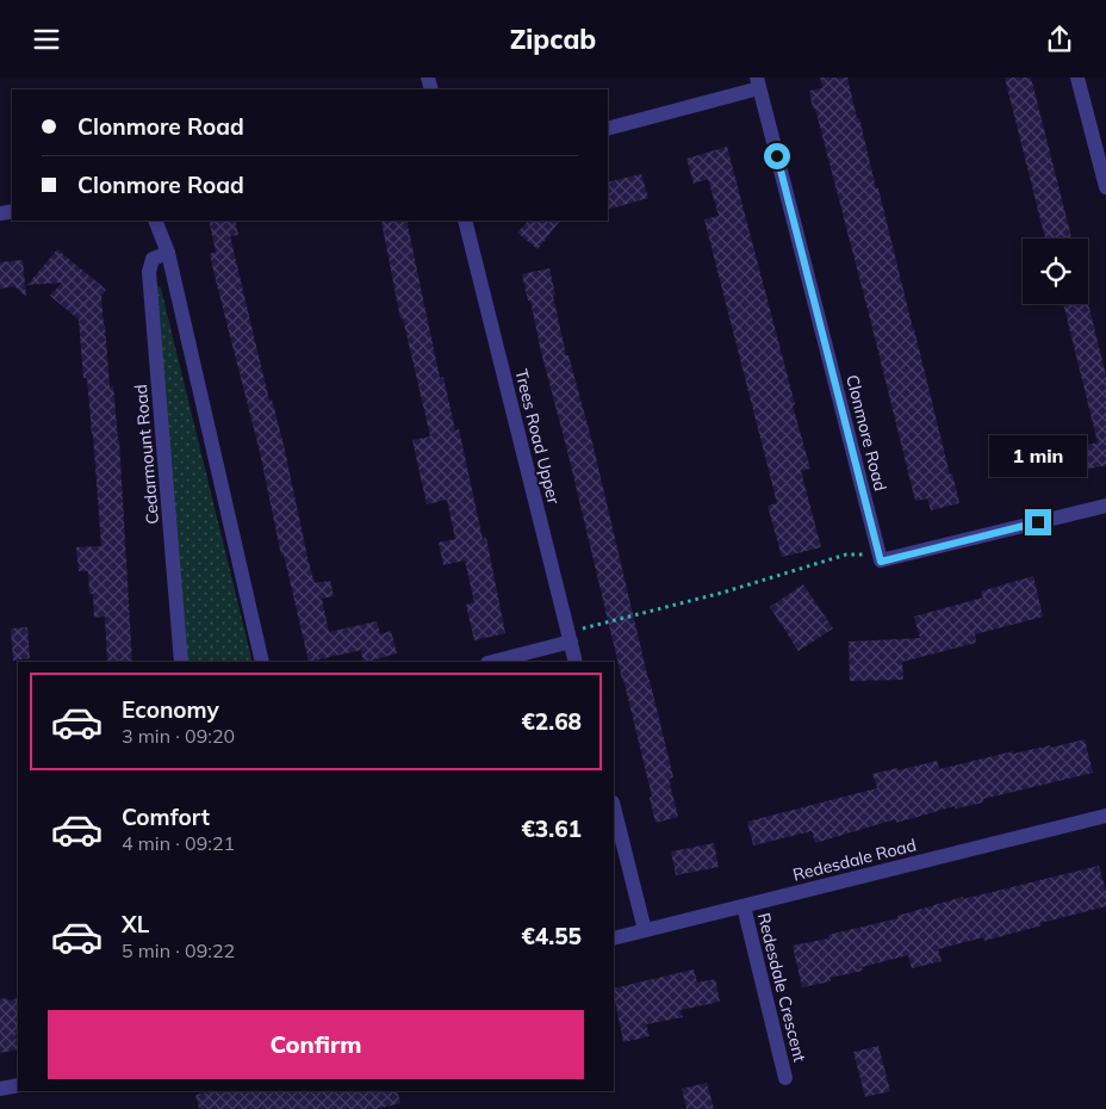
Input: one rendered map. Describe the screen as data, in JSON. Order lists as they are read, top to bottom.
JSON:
{
  "streets": {
    "street": [
      "Clonmore Road",
      "Trees Road Upper",
      "Cedarmount Road",
      "Redesdale Road",
      "Redesdale Crescent"
    ]
  },
  "crossings": [
    ["Redesdale Road", "Redesdale Crescent"]
  ],
  "page": {
    "header": "Zipcab",
    "banner": ["Clonmore Road", "Clonmore Road"],
    "bubble": "1 min",
    "list": [
      {
        "name": "Economy",
        "note": "3 min · 09:20",
        "value": "€2.68"
      },
      {
        "name": "Comfort",
        "note": "4 min · 09:21",
        "value": "€3.61"
      },
      {
        "name": "XL",
        "note": "5 min · 09:22",
        "value": "€4.55"
      }
    ],
    "buttons": "Confirm"
  }
}
